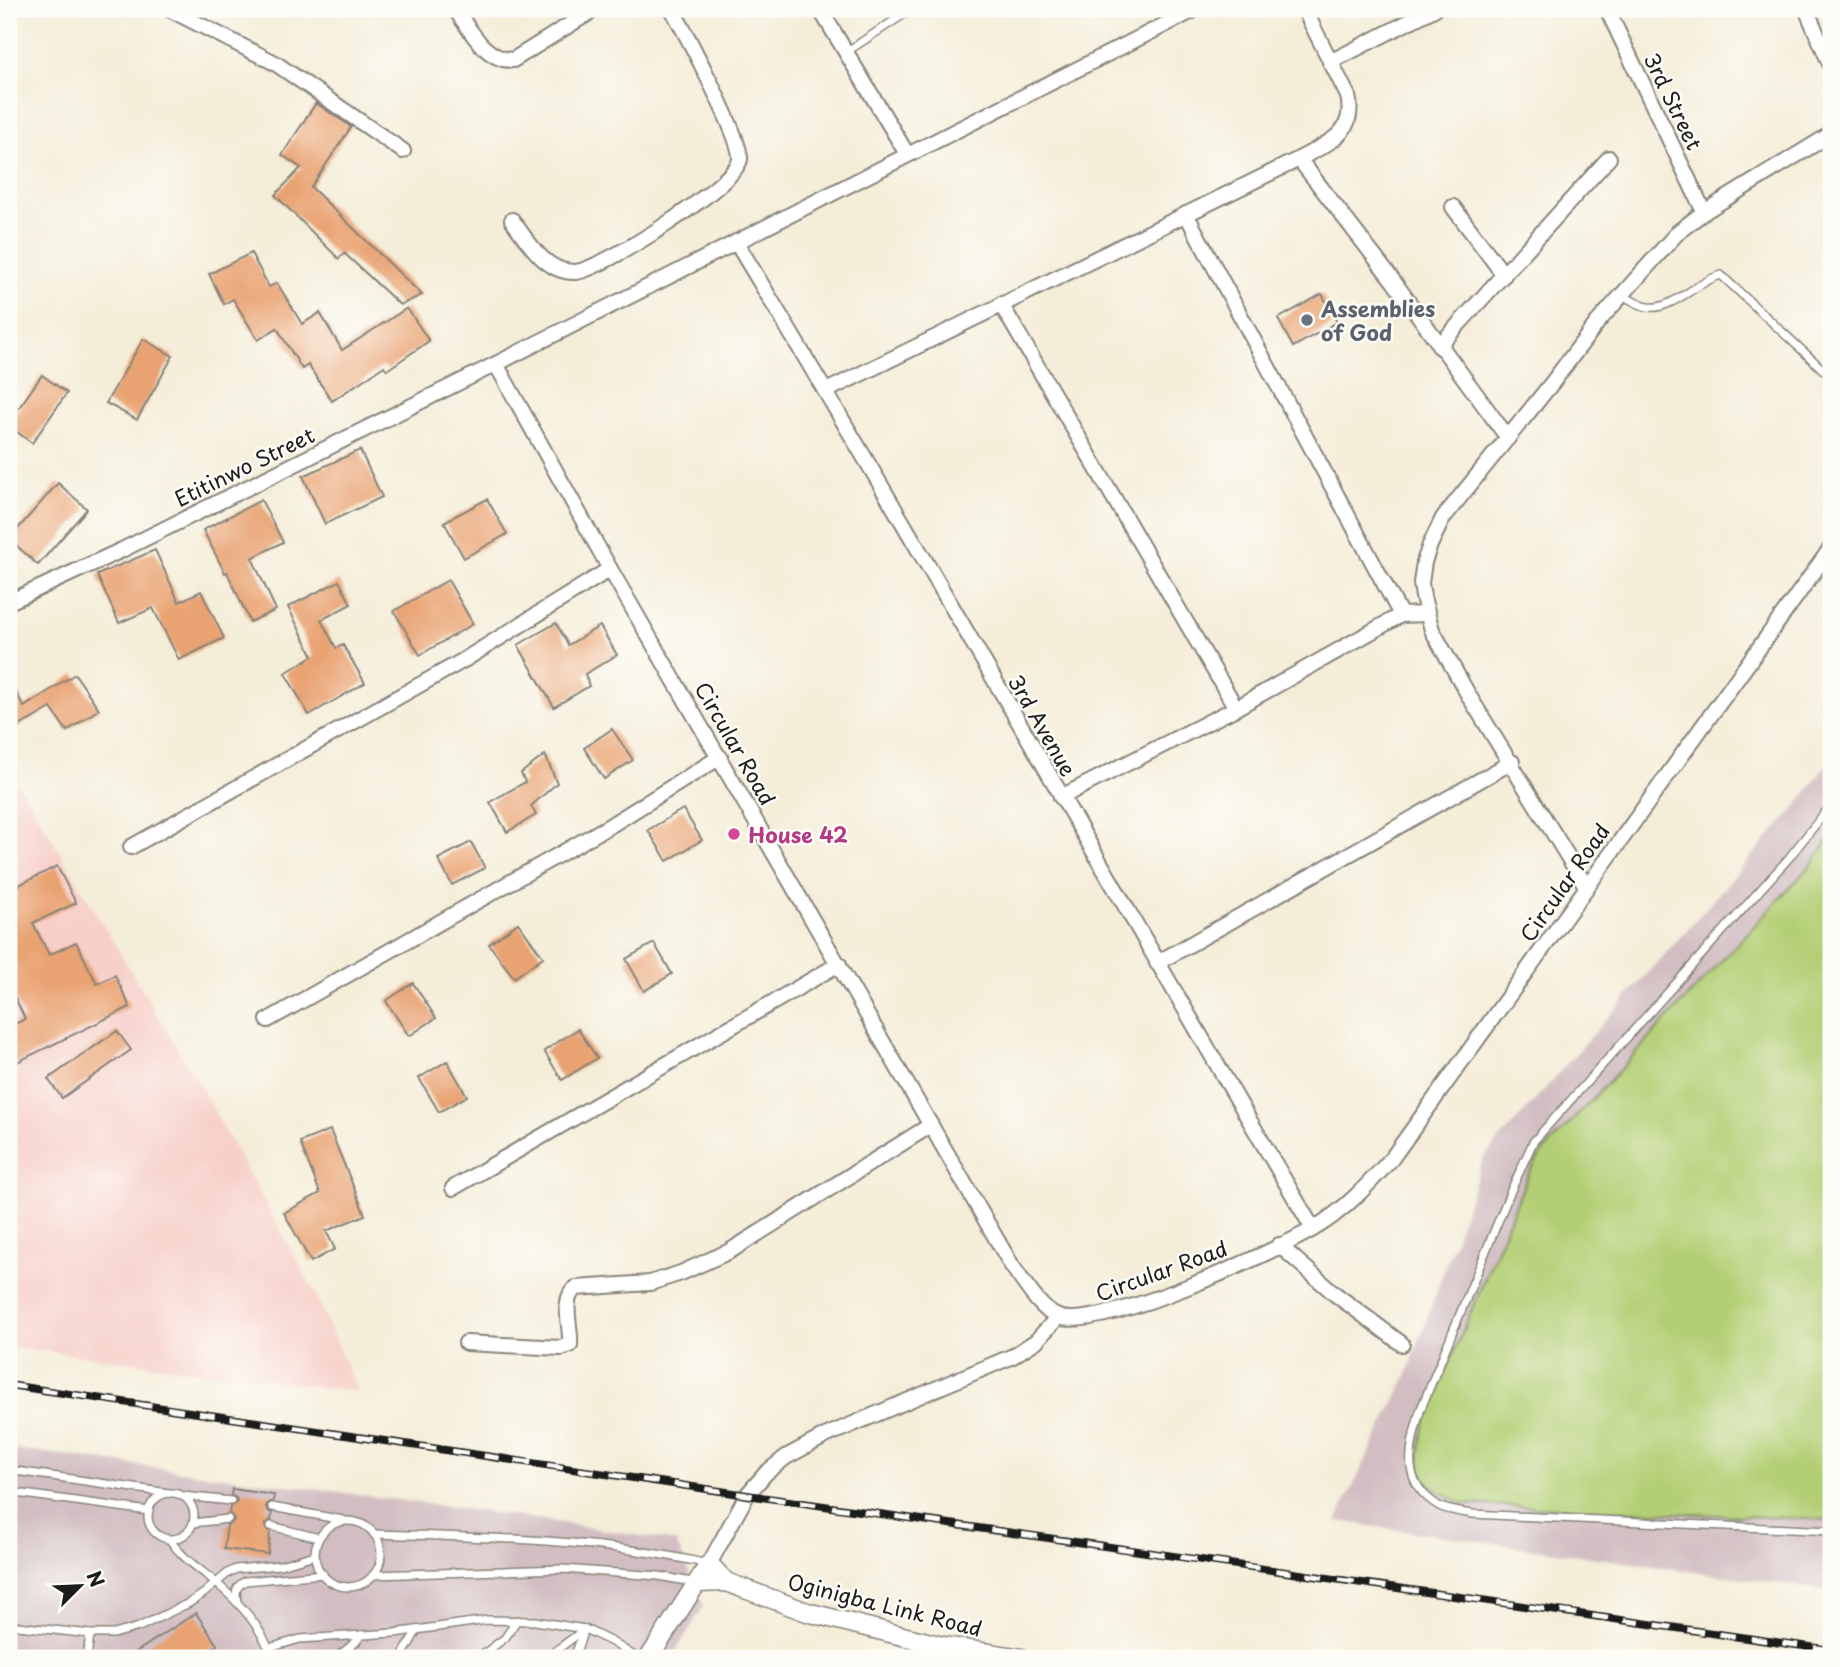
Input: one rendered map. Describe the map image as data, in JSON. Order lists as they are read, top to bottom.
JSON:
{
  "streets": {
    "street": [
      "3rd Street",
      "Etitinwo Street",
      "3rd Avenue",
      "Circular Road",
      "Oginigba Link Road"
    ]
  },
  "crossings": [
    ["Etitinwo Street", "3rd Avenue"],
    ["Etitinwo Street", "Circular Road"],
    ["3rd Avenue", "Circular Road"]
  ],
  "places": ["Assemblies of God", "House 42"],
  "north": "top right"
}
